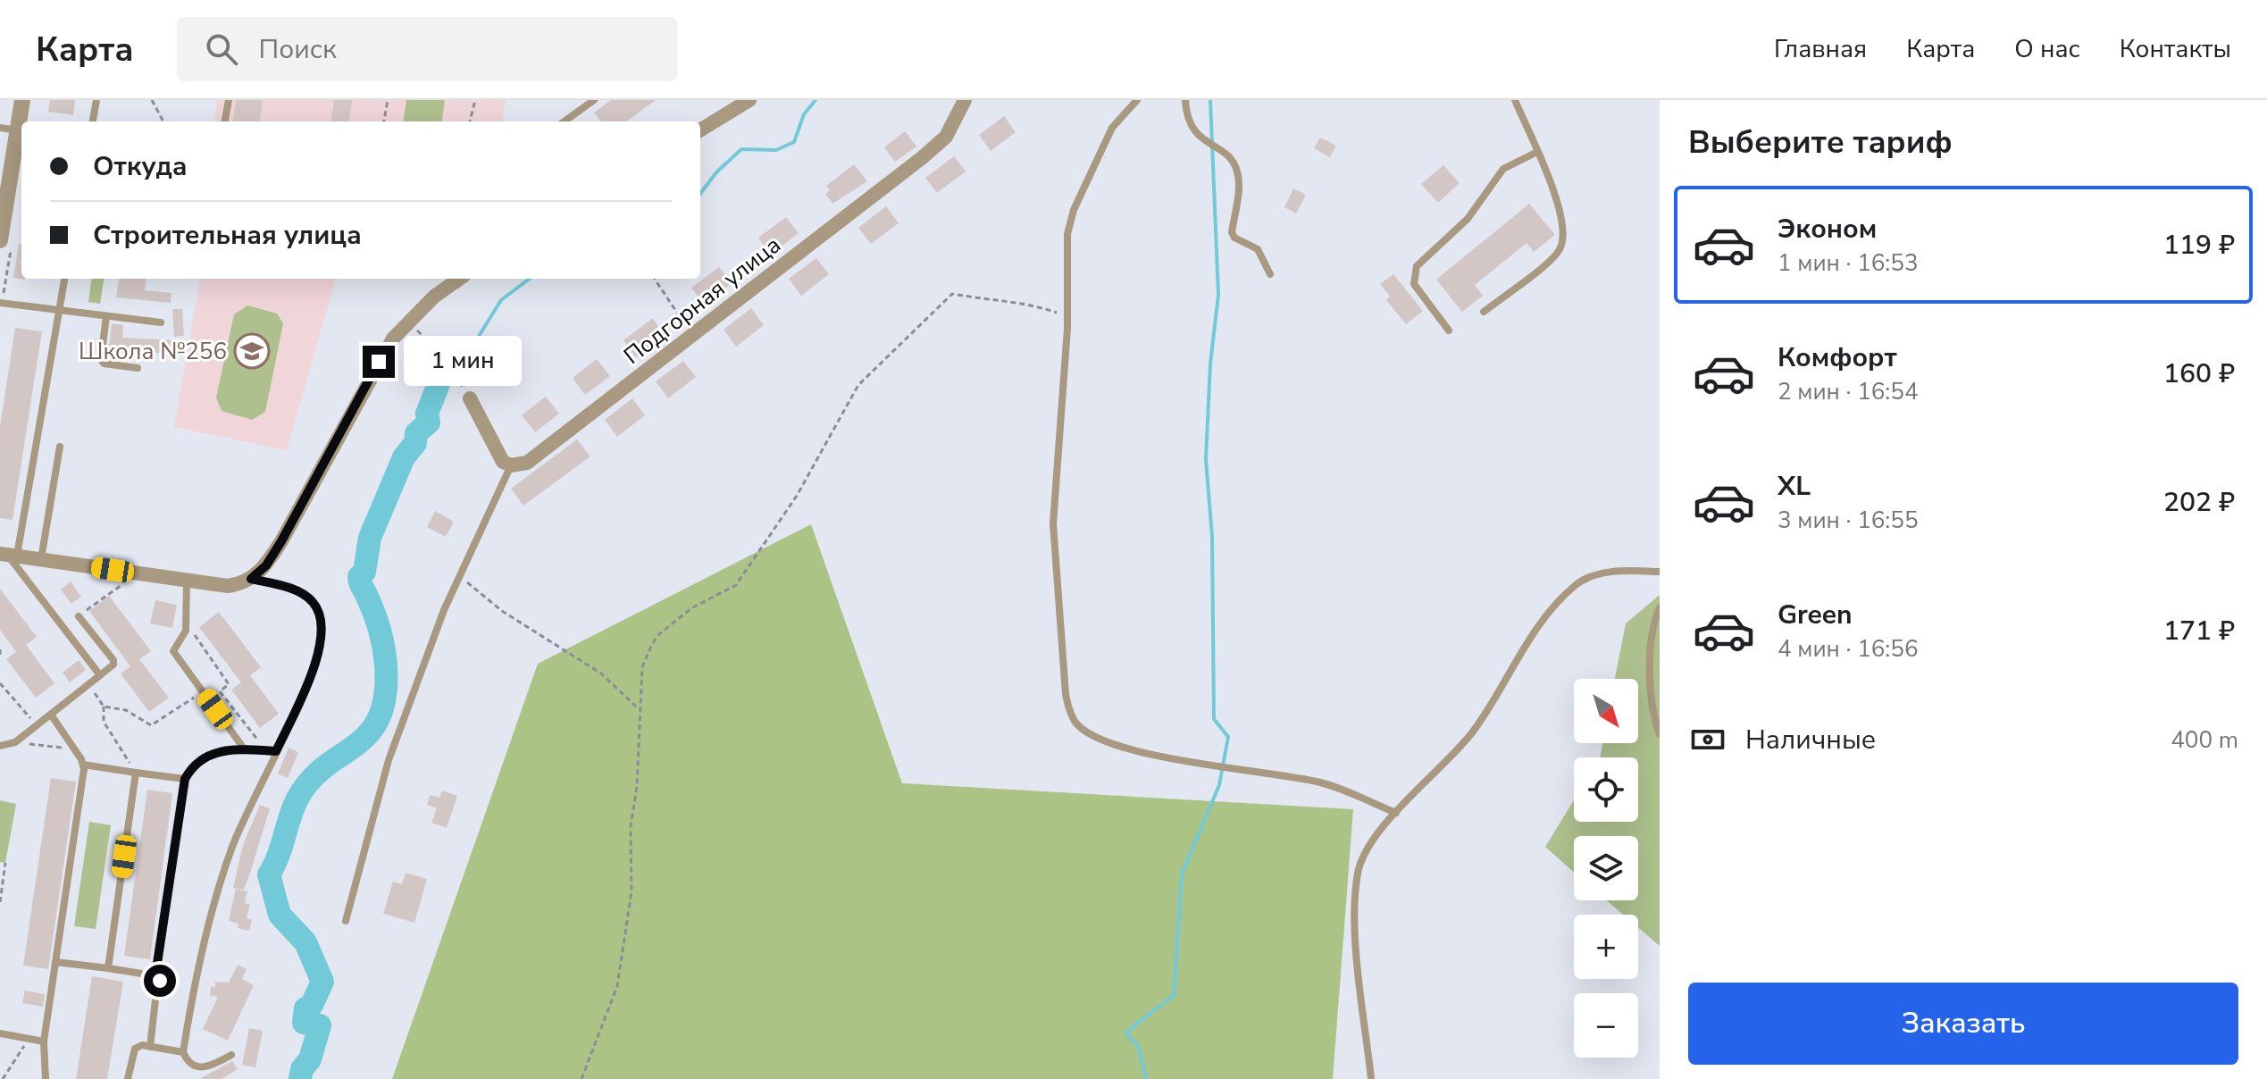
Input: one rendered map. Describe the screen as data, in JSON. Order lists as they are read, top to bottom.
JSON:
{
  "streets": {
    "street": ["Подгорная улица"]
  },
  "places": {
    "school or university": ["Школа №256"]
  },
  "north": "bottom right",
  "page": {
    "header": "Карта",
    "search": "Поиск",
    "nav": [
      "Главная",
      "Карта",
      "О нас",
      "Контакты"
    ],
    "heading": "Выберите тариф",
    "banner": ["Откуда", "Строительная улица"],
    "list": [
      {
        "name": "Эконом",
        "note": "1 мин · 16:53",
        "value": "119 ₽"
      },
      {
        "name": "Комфорт",
        "note": "2 мин · 16:54",
        "value": "160 ₽"
      },
      {
        "name": "XL",
        "note": "3 мин · 16:55",
        "value": "202 ₽"
      },
      {
        "name": "Green",
        "note": "4 мин · 16:56",
        "value": "171 ₽"
      }
    ],
    "bubble": "1 мин",
    "map_buttons": ["+", "−"],
    "pay": ["Наличные", "400 m"],
    "buttons": "Заказать"
  }
}
